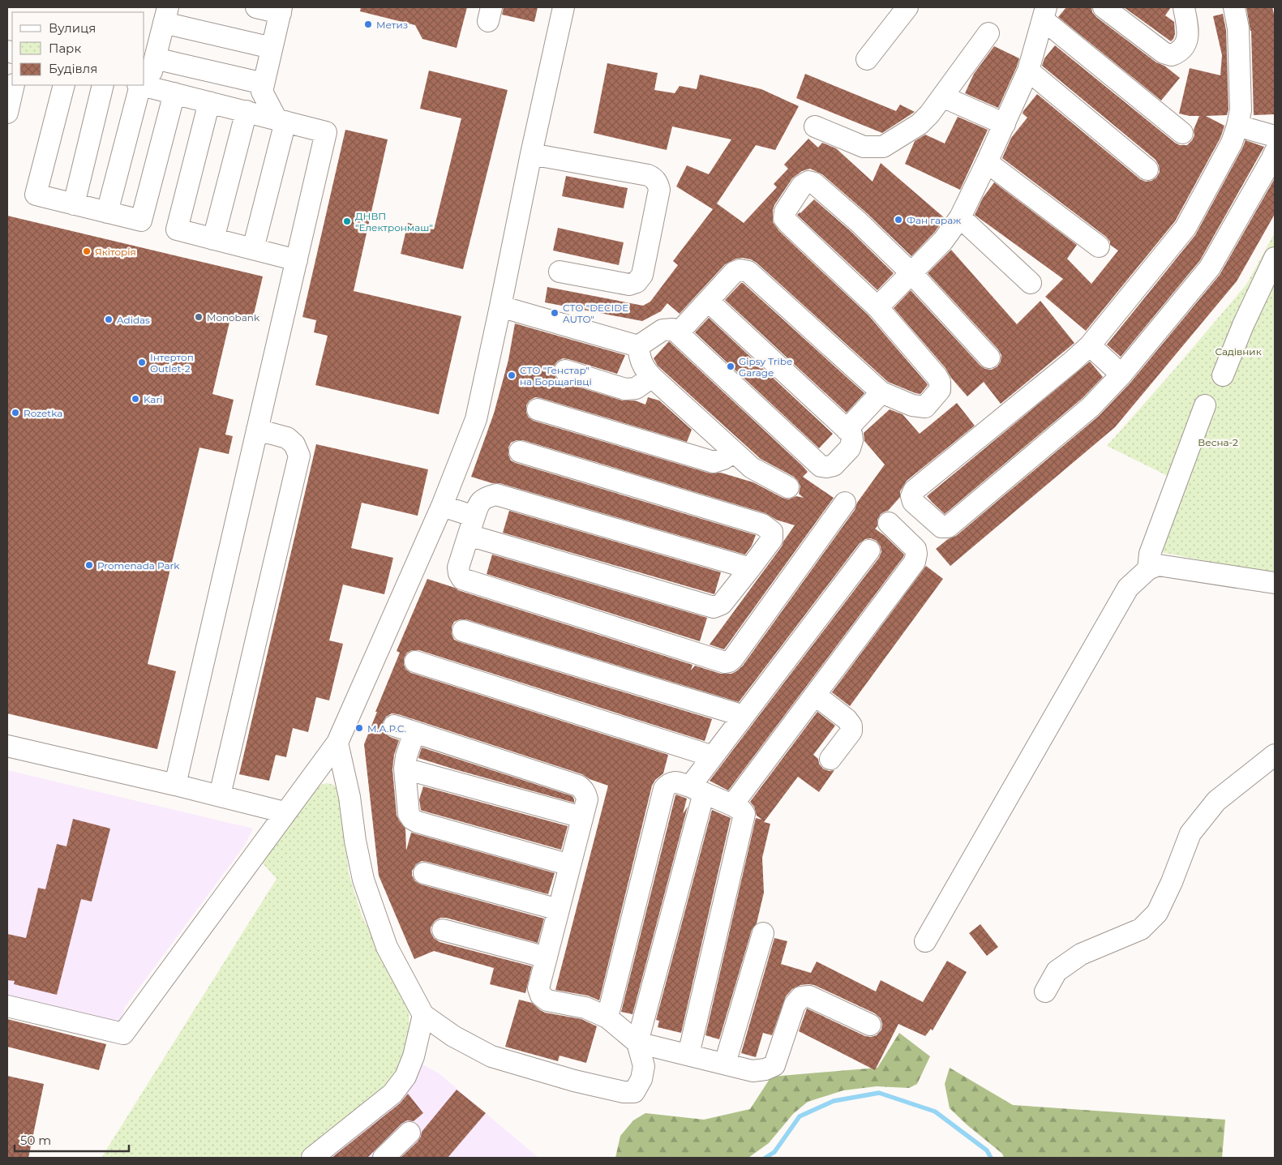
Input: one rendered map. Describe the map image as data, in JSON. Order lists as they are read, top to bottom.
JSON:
{
  "parks": ["Садівник", "Весна-2"],
  "places": [
    "Метиз",
    "Фан гараж",
    "ДНВП \"Електронмаш\"",
    "Якіторія",
    "СТО \"DECIDE AUTO\"",
    "Monobank",
    "Adidas",
    "Інтертоп Outlet-2",
    "Gipsy Tribe Garage",
    "СТО \"Генстар\" на Борщагівці",
    "Kari",
    "Rozetka",
    "Promenada Park",
    "М.А.Р.С."
  ],
  "legend": ["Вулиця", "Парк", "Будівля"],
  "scale_bar": "50 m"
}
